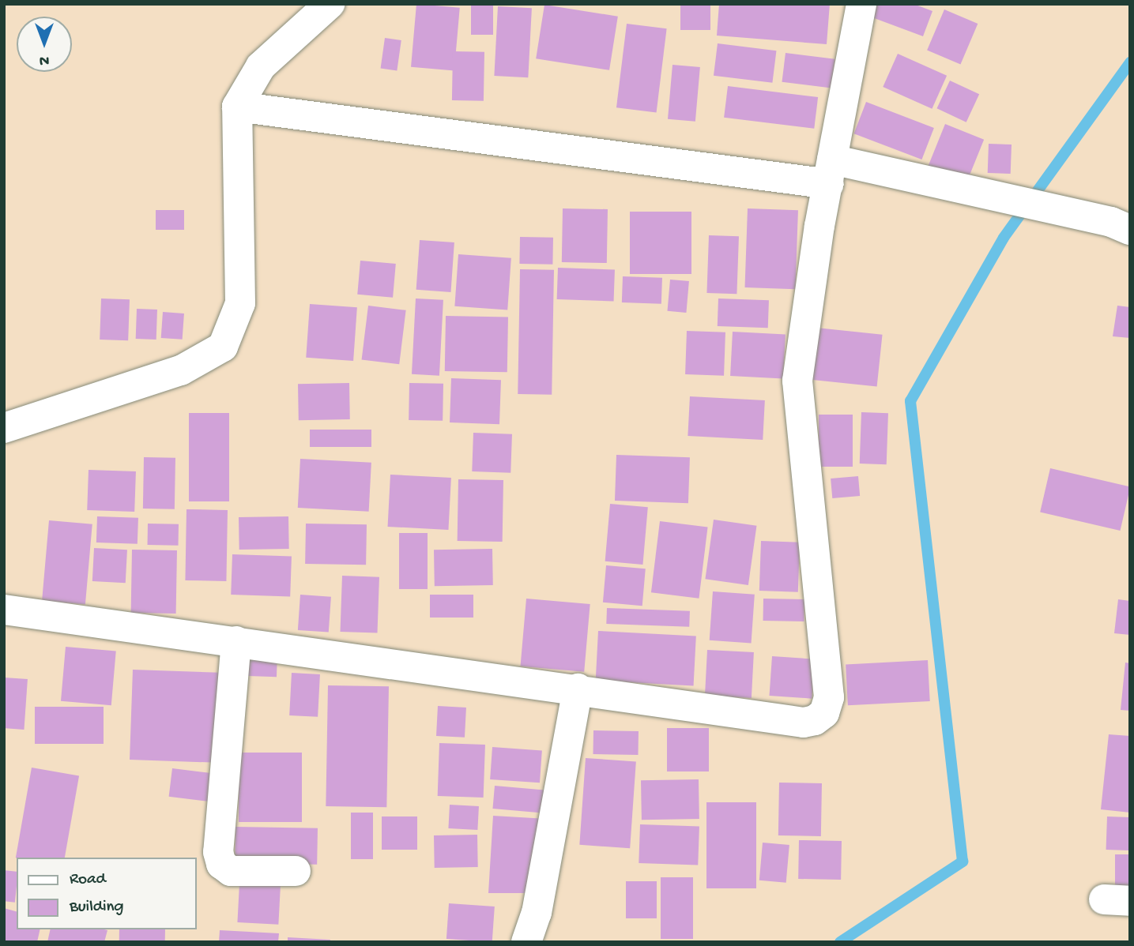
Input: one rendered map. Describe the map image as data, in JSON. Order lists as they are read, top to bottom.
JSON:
{
  "legend": ["Road", "Building"],
  "north": "bottom"
}
